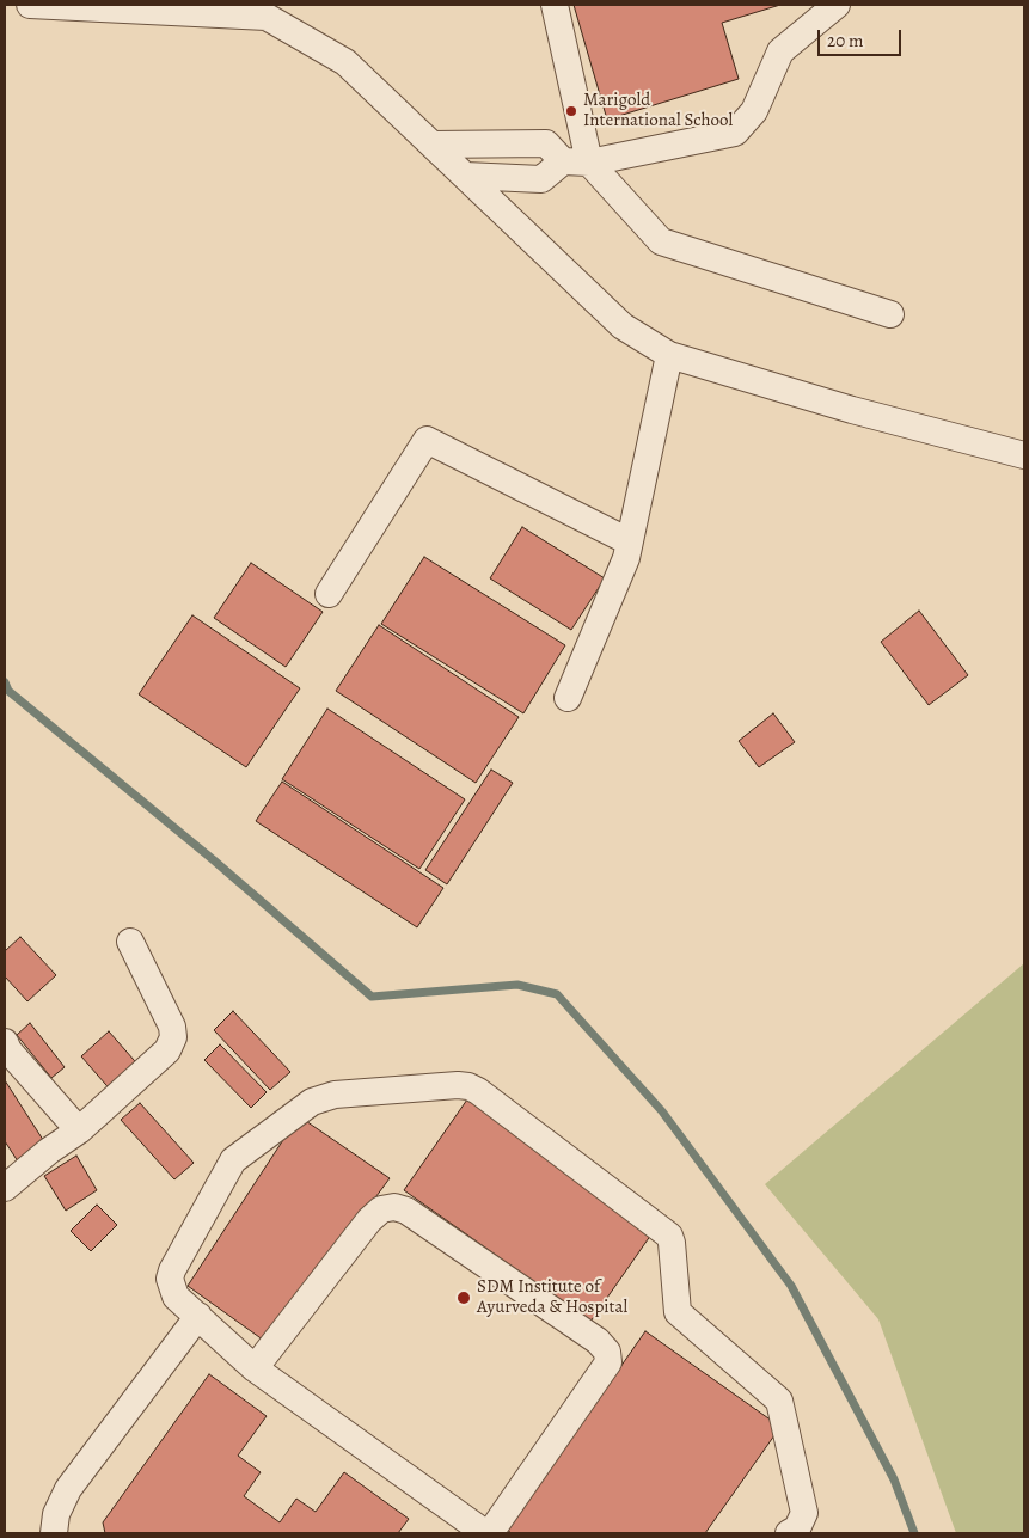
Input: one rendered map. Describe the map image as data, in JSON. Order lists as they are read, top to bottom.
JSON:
{
  "places": ["Marigold International School", "SDM Institute of Ayurveda & Hospital"],
  "scale_bar": "20 m"
}
